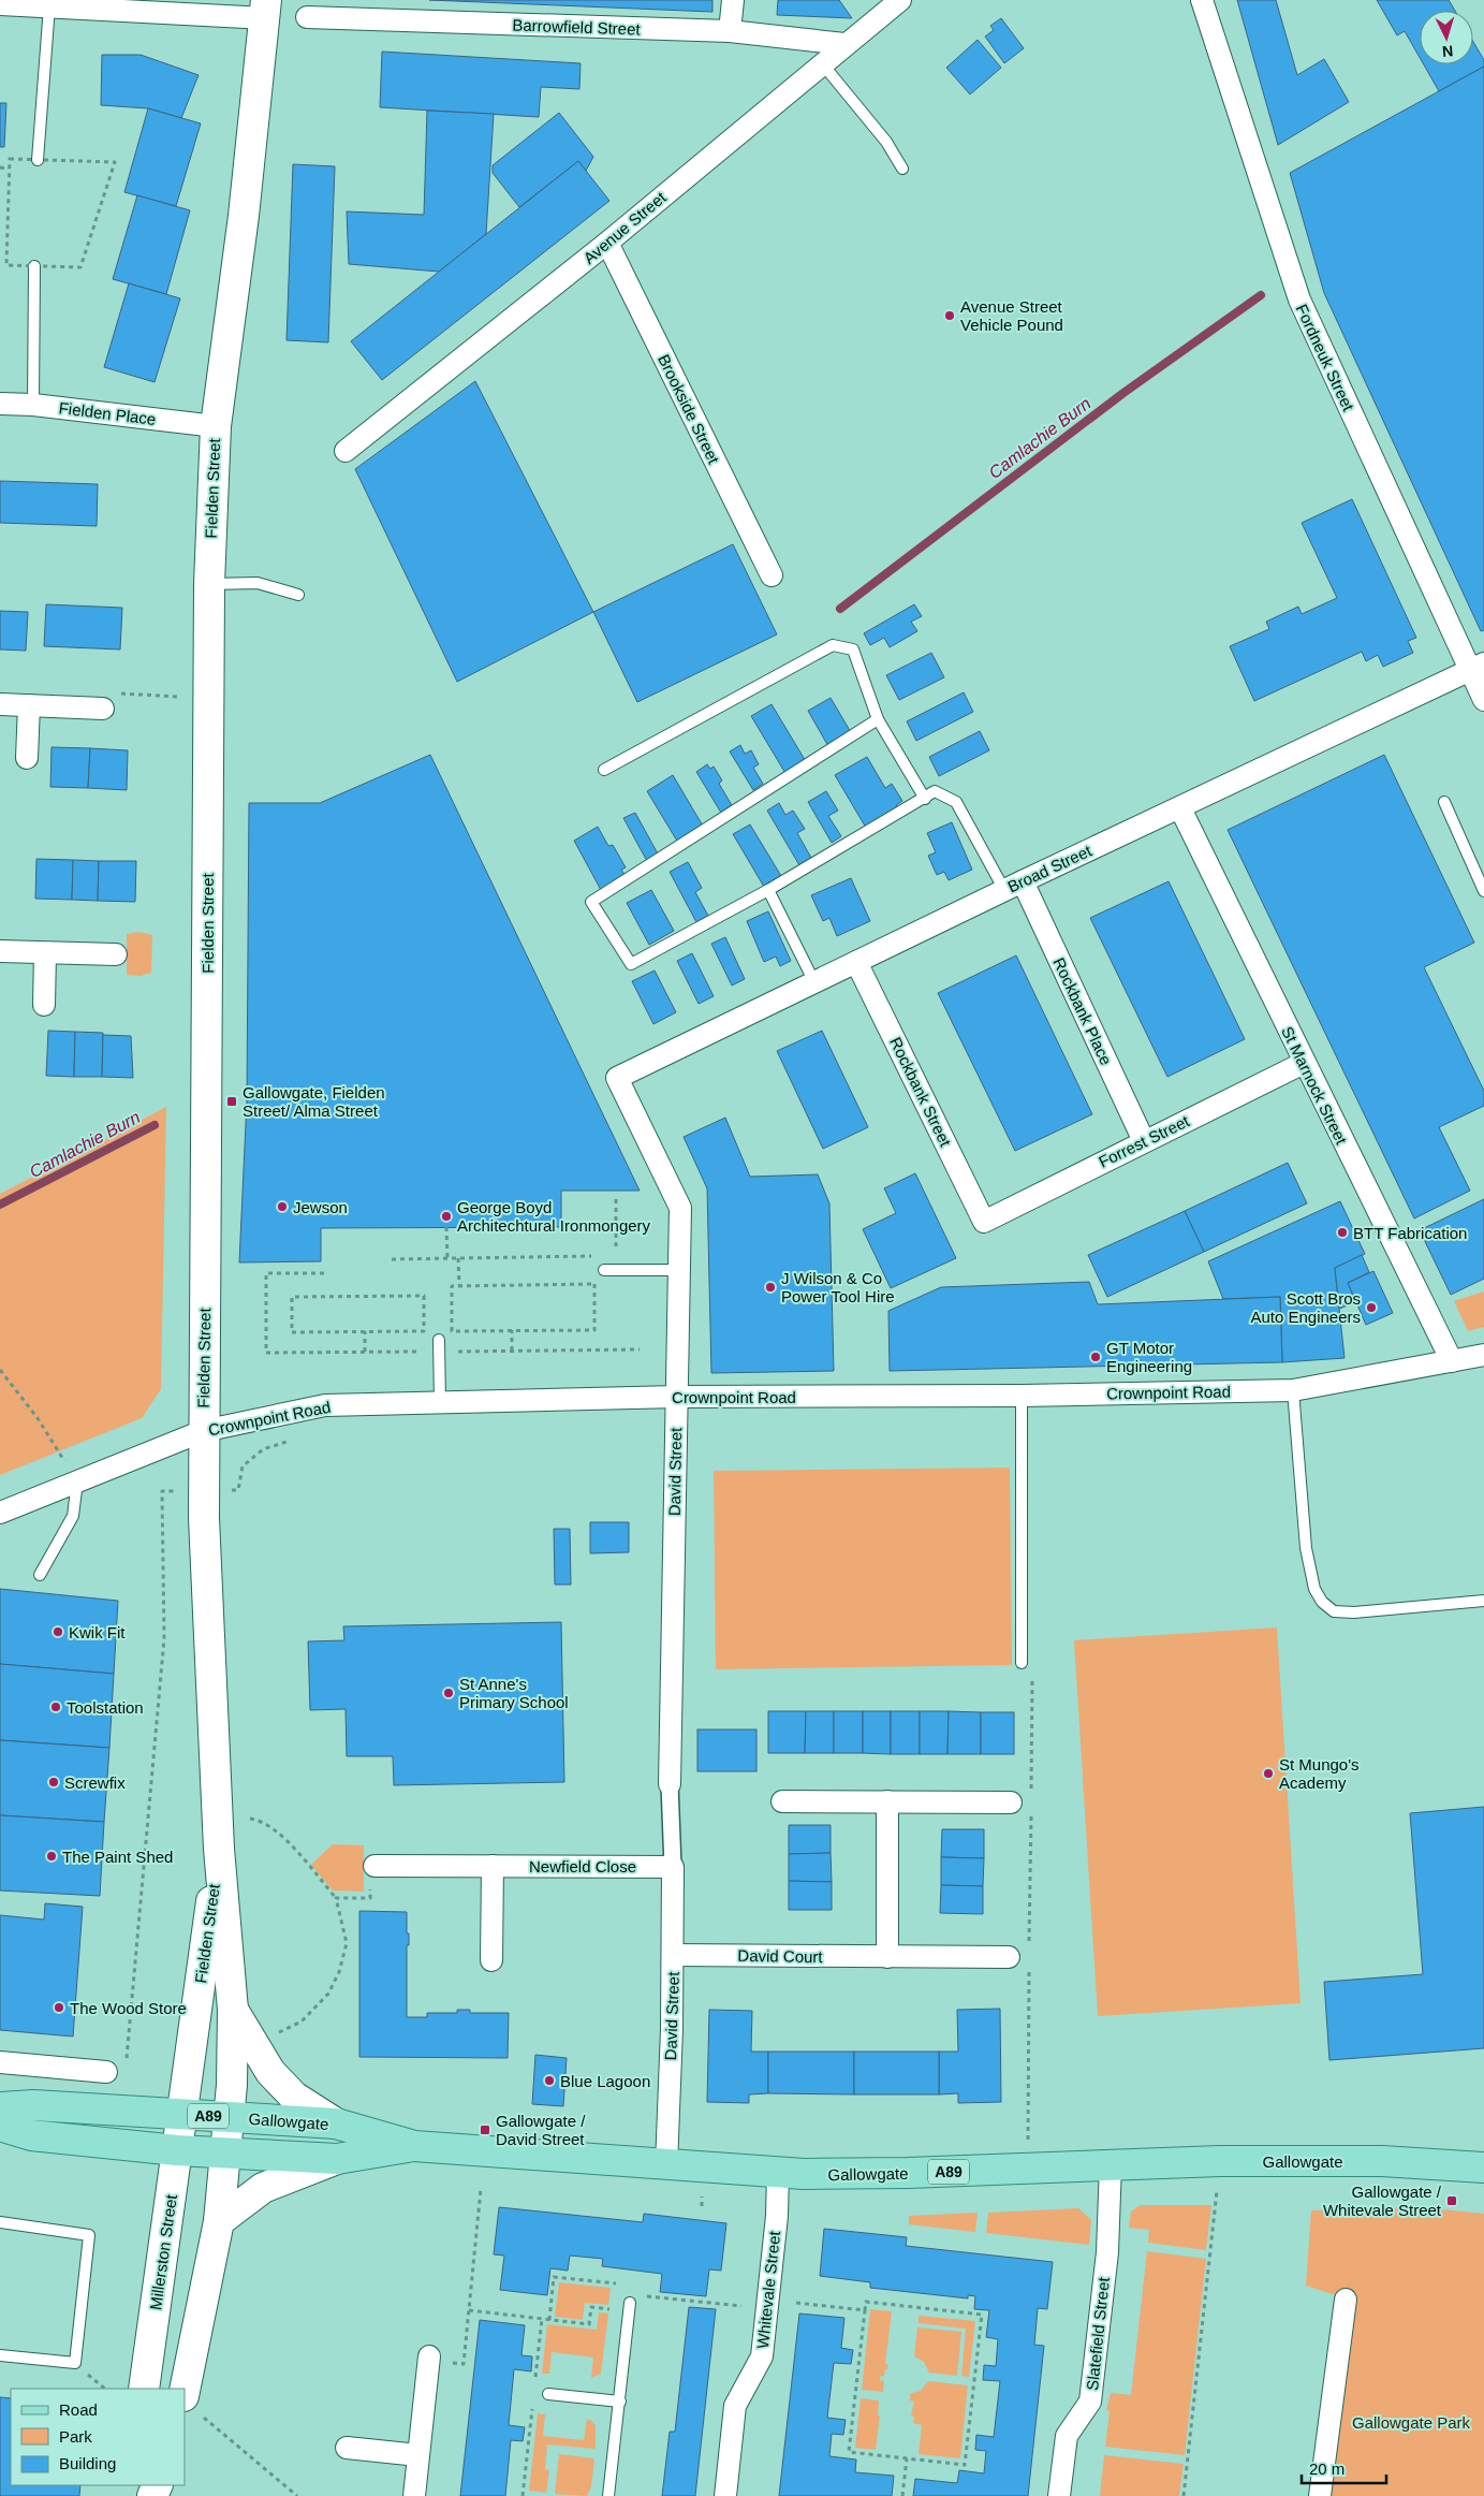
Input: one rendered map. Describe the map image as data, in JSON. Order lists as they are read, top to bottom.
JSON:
{
  "streets": {
    "main road": [
      "Fielden Street",
      "A89",
      "Gallowgate",
      "Millerston Street"
    ],
    "street": [
      "Barrowfield Street",
      "Avenue Street",
      "Fordneuk Street",
      "Brookside Street",
      "Fielden Place",
      "Broad Street",
      "Rockbank Place",
      "St Marnock Street",
      "Rockbank Street",
      "Forrest Street",
      "Crownpoint Road",
      "David Street",
      "Newfield Close",
      "David Court",
      "Whitevale Street",
      "Slatefield Street"
    ]
  },
  "crossings": [
    ["Barrowfield Street", "Avenue Street"],
    ["Avenue Street", "Brookside Street"],
    ["Fordneuk Street", "Broad Street"],
    ["Fielden Place", "Fielden Street"],
    ["Fielden Street", "Crownpoint Road"],
    ["Fielden Street", "Gallowgate"],
    ["Fielden Street", "Millerston Street"],
    ["Broad Street", "Rockbank Place"],
    ["Broad Street", "St Marnock Street"],
    ["Broad Street", "Rockbank Street"],
    ["Broad Street", "David Street"],
    ["Rockbank Place", "Forrest Street"],
    ["St Marnock Street", "Forrest Street"],
    ["St Marnock Street", "Crownpoint Road"],
    ["Rockbank Street", "Forrest Street"],
    ["Crownpoint Road", "David Street"],
    ["David Street", "Newfield Close"],
    ["David Street", "David Court"],
    ["David Street", "Gallowgate"],
    ["Gallowgate", "Millerston Street"],
    ["Gallowgate", "Whitevale Street"],
    ["Gallowgate", "Slatefield Street"]
  ],
  "water": ["Camlachie Burn"],
  "parks": ["Gallowgate Park"],
  "places": {
    "other": [
      "Avenue Street Vehicle Pound",
      "Jewson",
      "George Boyd Architechtural Ironmongery",
      "BTT Fabrication",
      "J Wilson & Co Power Tool Hire",
      "Scott Bros Auto Engineers",
      "GT Motor Engineering",
      "Kwik Fit",
      "St Anne's Primary School",
      "Toolstation",
      "St Mungo's Academy",
      "Screwfix",
      "The Paint Shed",
      "The Wood Store",
      "Blue Lagoon"
    ],
    "transit": ["Gallowgate, Fielden Street/ Alma Street", "Gallowgate / David Street", "Gallowgate / Whitevale Street"]
  },
  "legend": ["Road", "Park", "Building"],
  "scale_bar": "20 m",
  "north": "bottom"
}
